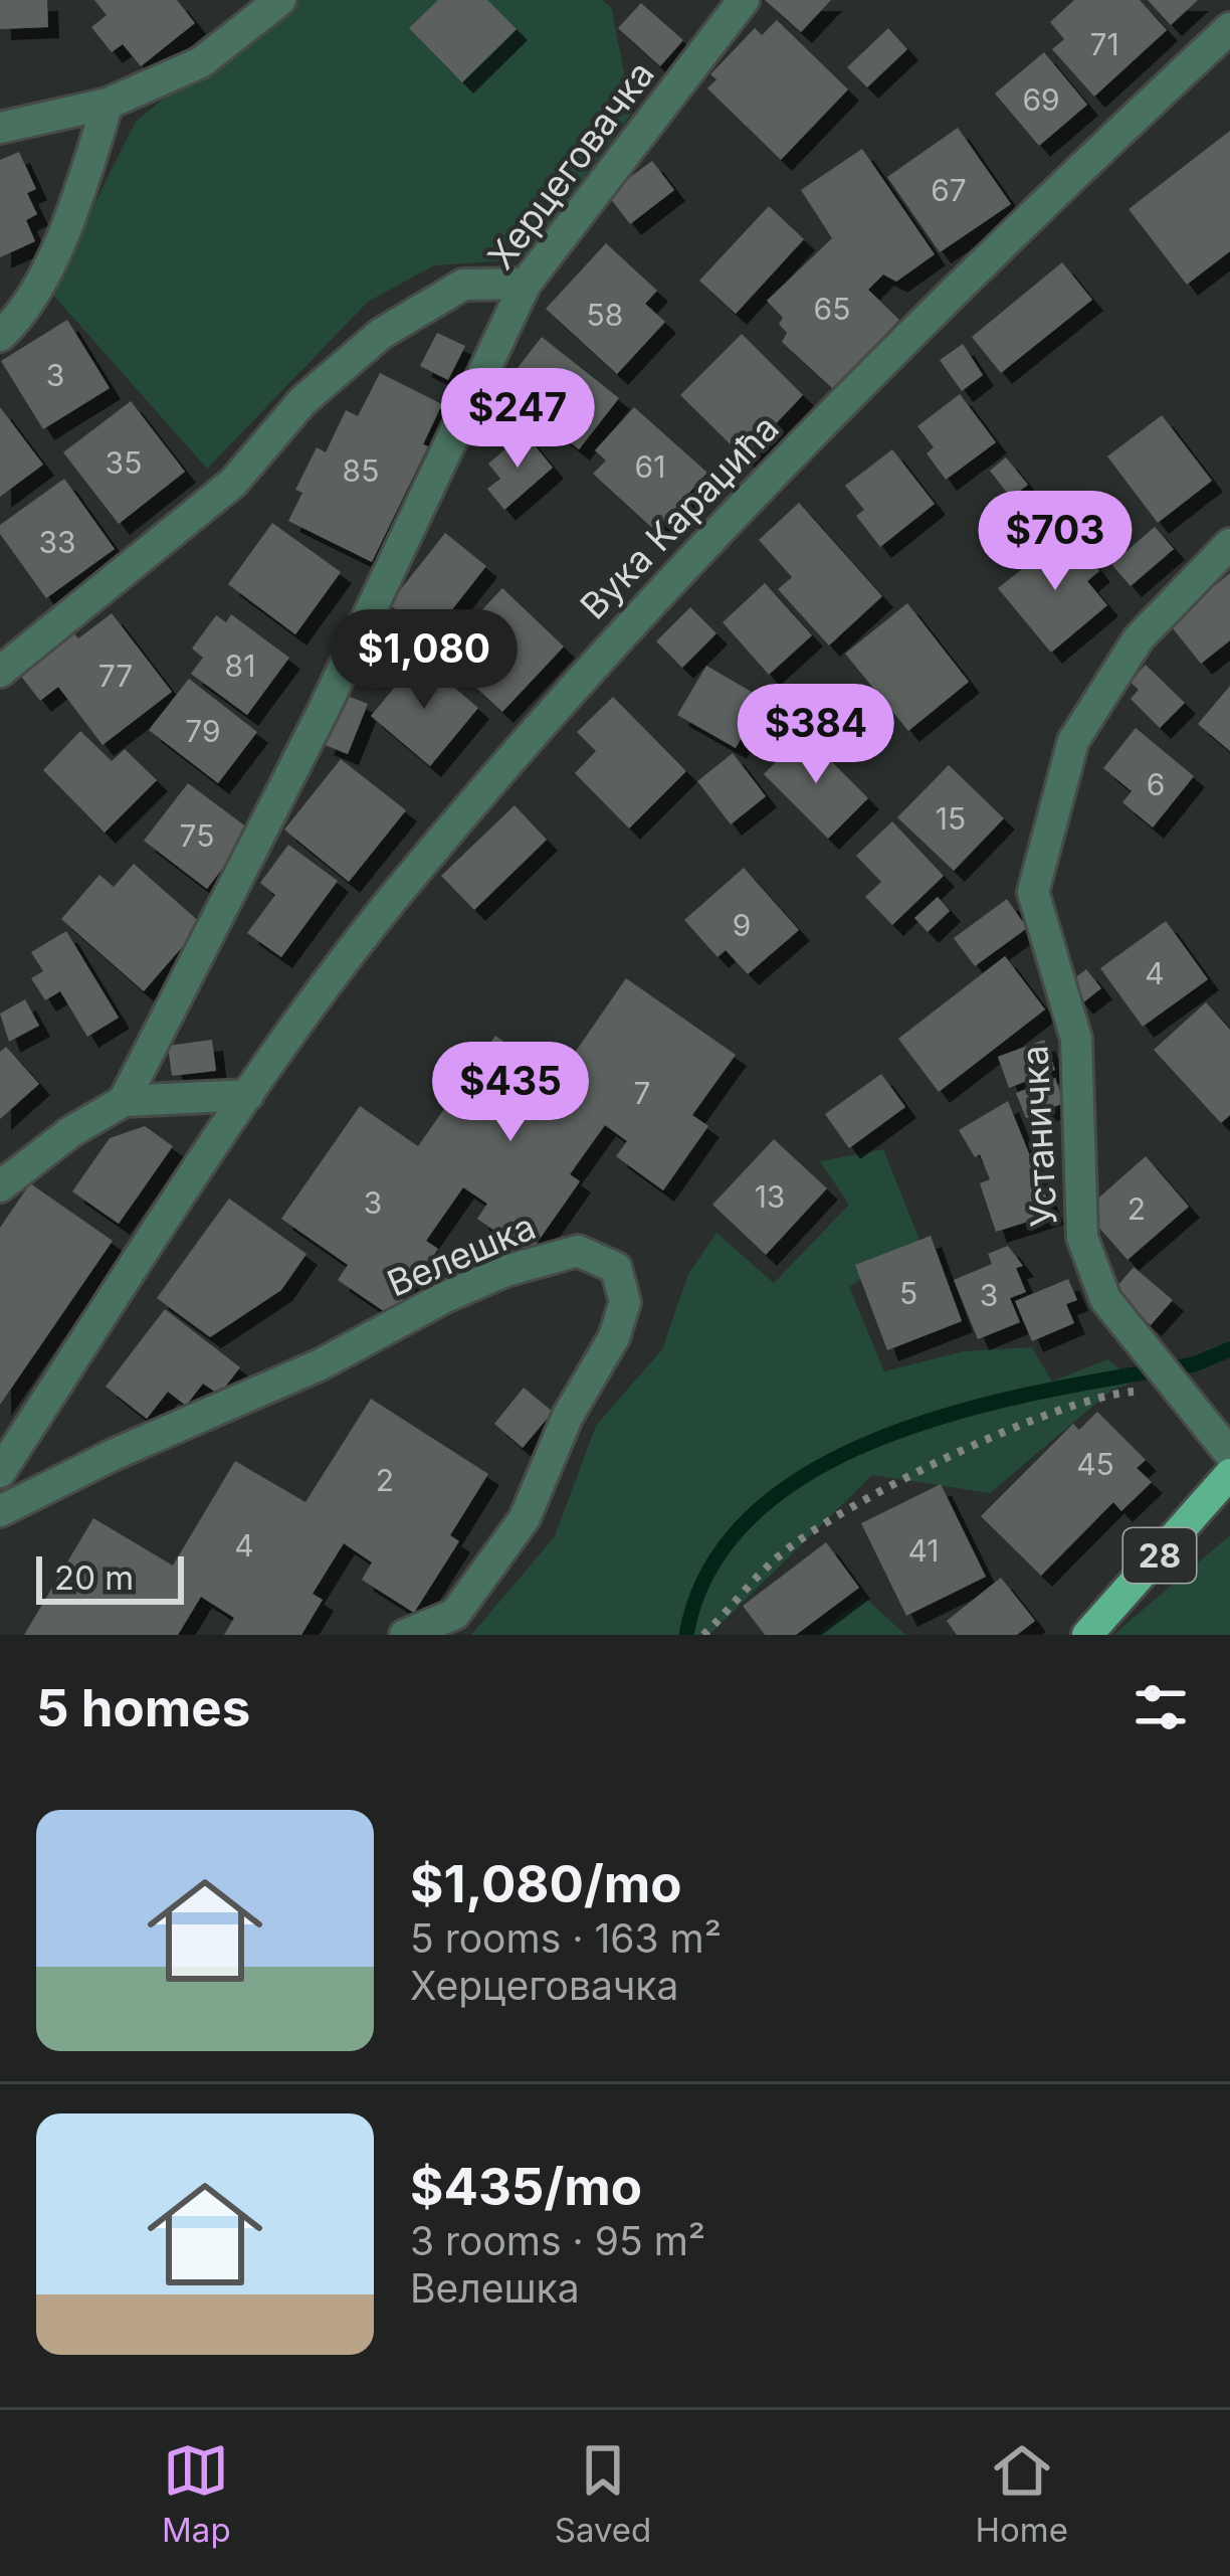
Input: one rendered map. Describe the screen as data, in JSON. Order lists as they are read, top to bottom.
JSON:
{
  "streets": {
    "main road": ["28"],
    "street": [
      "Херцеговачка",
      "Вука Караџића",
      "Устаничка",
      "Велешка"
    ]
  },
  "house_numbers": [
    "71",
    "69",
    "67",
    "65",
    "58",
    "3",
    "35",
    "61",
    "85",
    "33",
    "81",
    "77",
    "79",
    "6",
    "15",
    "75",
    "9",
    "4",
    "7",
    "13",
    "3",
    "2",
    "5",
    "3",
    "45",
    "2",
    "4",
    "41"
  ],
  "scale_bar": "20 m",
  "page": {
    "price": [
      "$247",
      "$703",
      "$1,080",
      "$384",
      "$435"
    ],
    "scale": "20 m",
    "heading": "5 homes",
    "list": [
      {
        "name": "$1,080/mo",
        "note": "5 rooms · 163 m² · Херцеговачка"
      },
      {
        "name": "$435/mo",
        "note": "3 rooms · 95 m² · Велешка"
      }
    ],
    "tabs": ["Map", "Saved", "Home"]
  }
}
